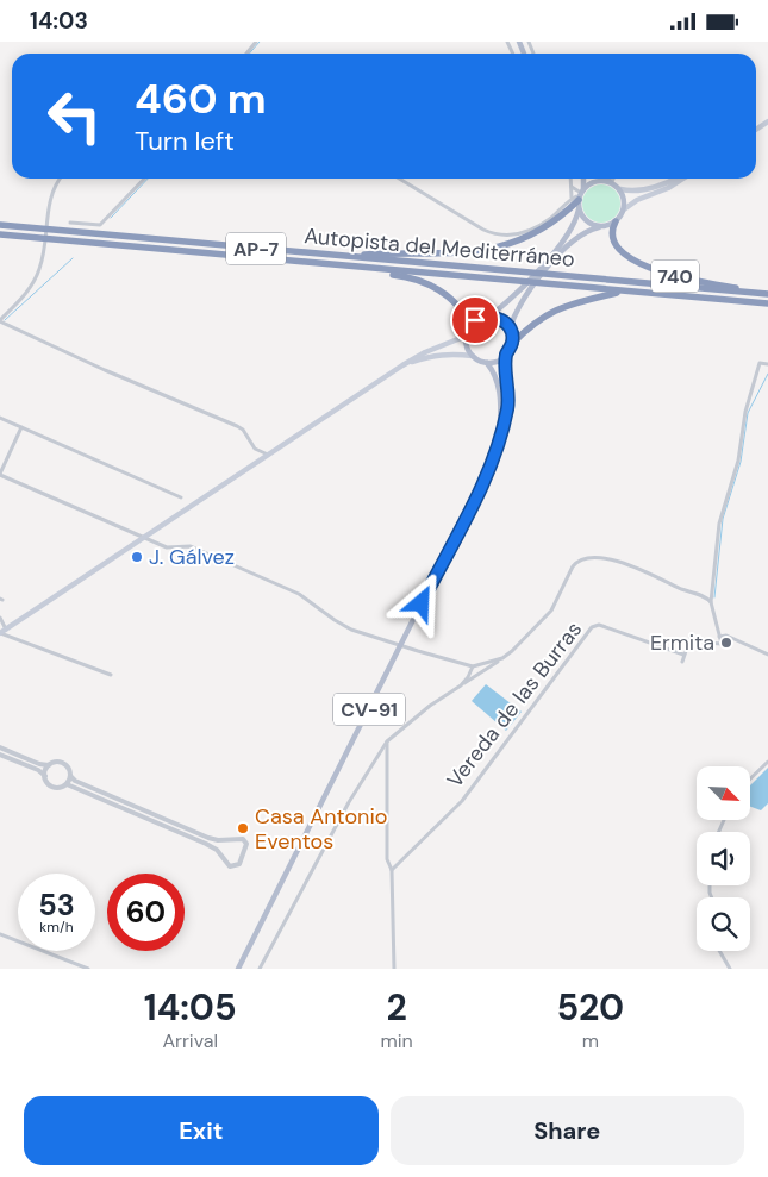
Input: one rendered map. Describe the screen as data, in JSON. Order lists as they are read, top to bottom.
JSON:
{
  "streets": {
    "highway": ["Autopista del Mediterráneo", "AP-7", "740"],
    "main road": ["CV-91"],
    "street": ["Vereda de las Burras"]
  },
  "crossings": [
    ["Autopista del Mediterráneo", "740"]
  ],
  "places": ["J. Gálvez", "Ermita", "Casa Antonio Eventos"],
  "north": "bottom right",
  "page": {
    "status": "14:03",
    "turn": ["460 m", "Turn left"],
    "speed": "53 km/h",
    "limit": "60",
    "eta": [
      "14:05",
      "Arrival",
      "2",
      "min",
      "520",
      "m"
    ],
    "buttons": ["Exit", "Share"]
  }
}
